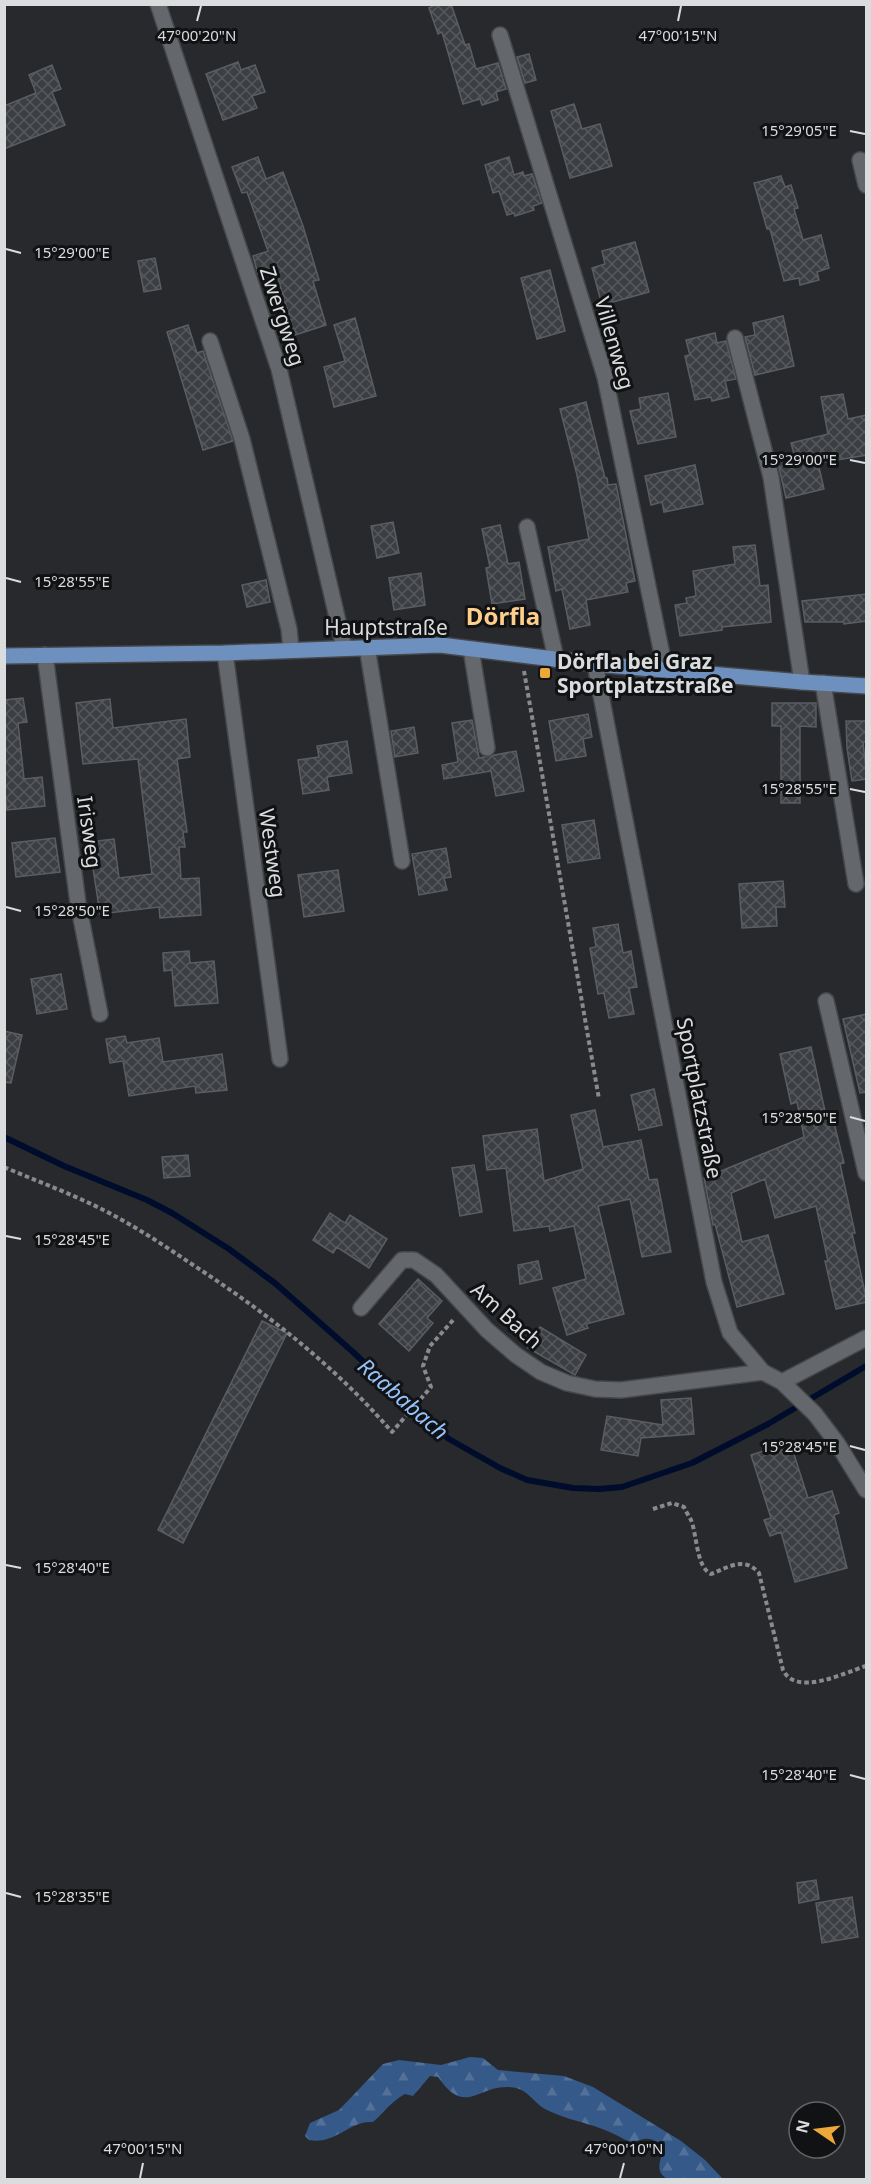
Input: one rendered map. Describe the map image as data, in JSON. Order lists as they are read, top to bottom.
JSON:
{
  "streets": {
    "main road": ["Hauptstraße"],
    "street": [
      "Zwergweg",
      "Villenweg",
      "Irisweg",
      "Westweg",
      "Sportplatzstraße",
      "Am Bach"
    ]
  },
  "crossings": [
    ["Zwergweg", "Hauptstraße"],
    ["Villenweg", "Hauptstraße"],
    ["Hauptstraße", "Irisweg"],
    ["Hauptstraße", "Westweg"],
    ["Hauptstraße", "Sportplatzstraße"],
    ["Sportplatzstraße", "Am Bach"]
  ],
  "districts": ["Dörfla"],
  "water": ["Raababach"],
  "places": {
    "transit": ["Dörfla bei Graz Sportplatzstraße"]
  },
  "north": "left",
  "coordinates": [
    "47°00'20\"N",
    "47°00'15\"N",
    "15°29'05\"E",
    "15°29'00\"E",
    "15°28'55\"E",
    "15°28'50\"E",
    "15°28'45\"E",
    "15°28'40\"E",
    "15°28'35\"E",
    "47°00'10\"N"
  ]
}
